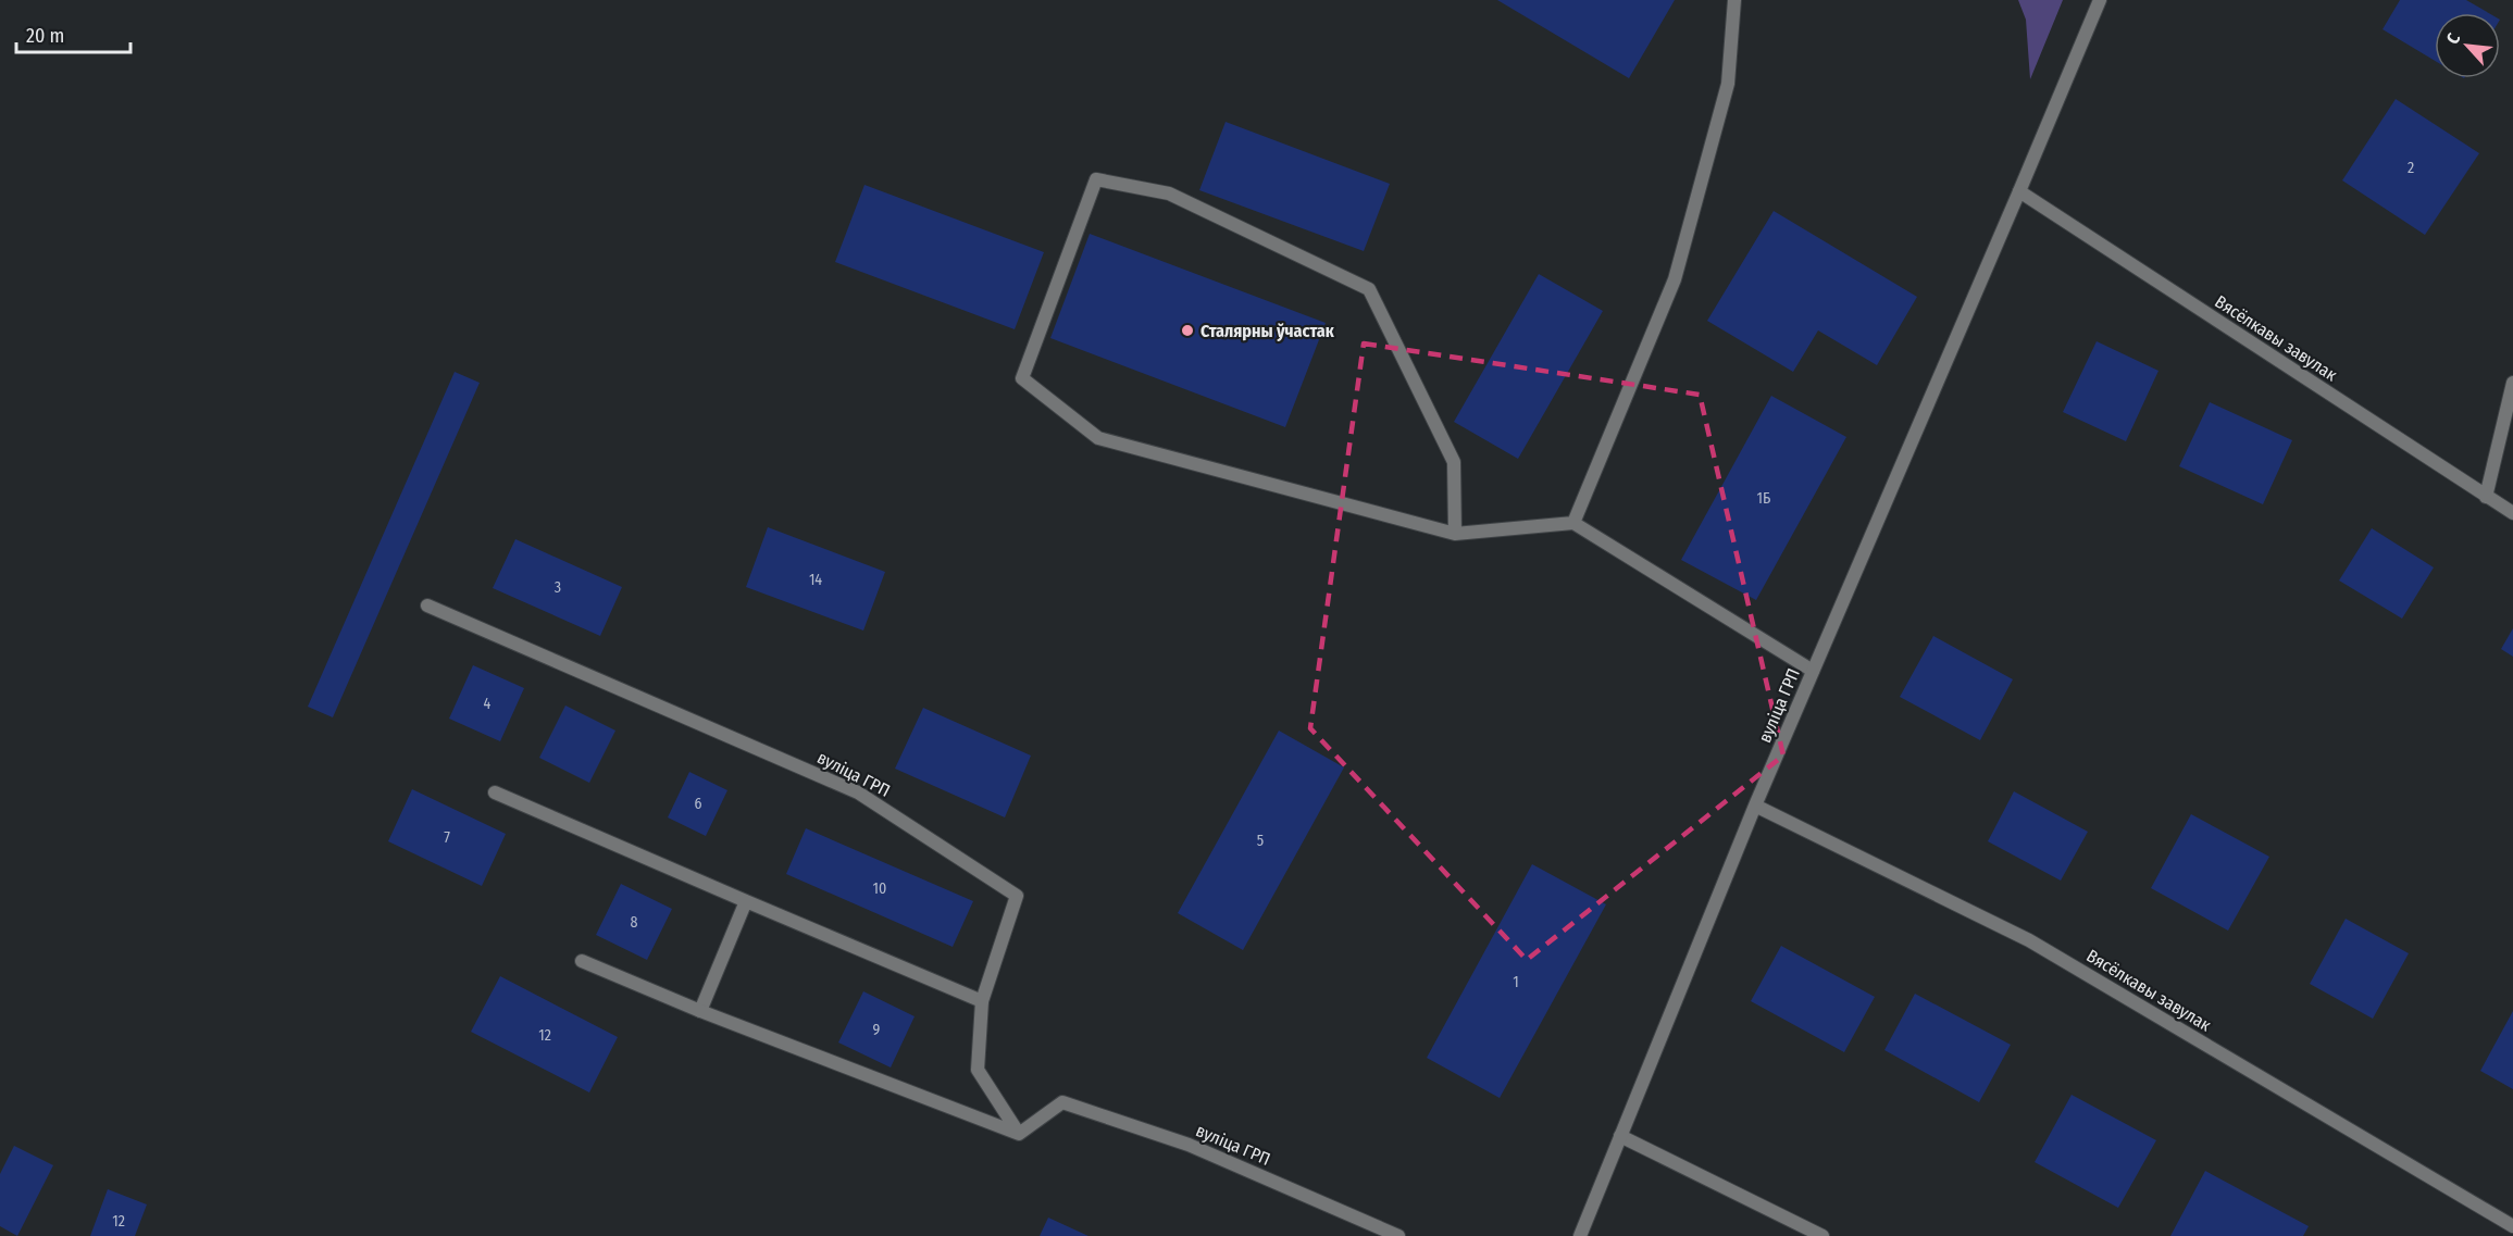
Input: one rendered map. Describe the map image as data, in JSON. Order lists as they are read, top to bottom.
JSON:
{
  "streets": {
    "street": ["Вясёлкавы завулак", "вуліца ГРП"]
  },
  "crossings": [
    ["Вясёлкавы завулак", "вуліца ГРП"]
  ],
  "places": ["Сталярны ўчастак"],
  "house_numbers": [
    "2",
    "1Б",
    "14",
    "3",
    "4",
    "6",
    "7",
    "5",
    "10",
    "8",
    "1",
    "9",
    "12",
    "12"
  ],
  "scale_bar": "20 m",
  "north": "top left"
}
